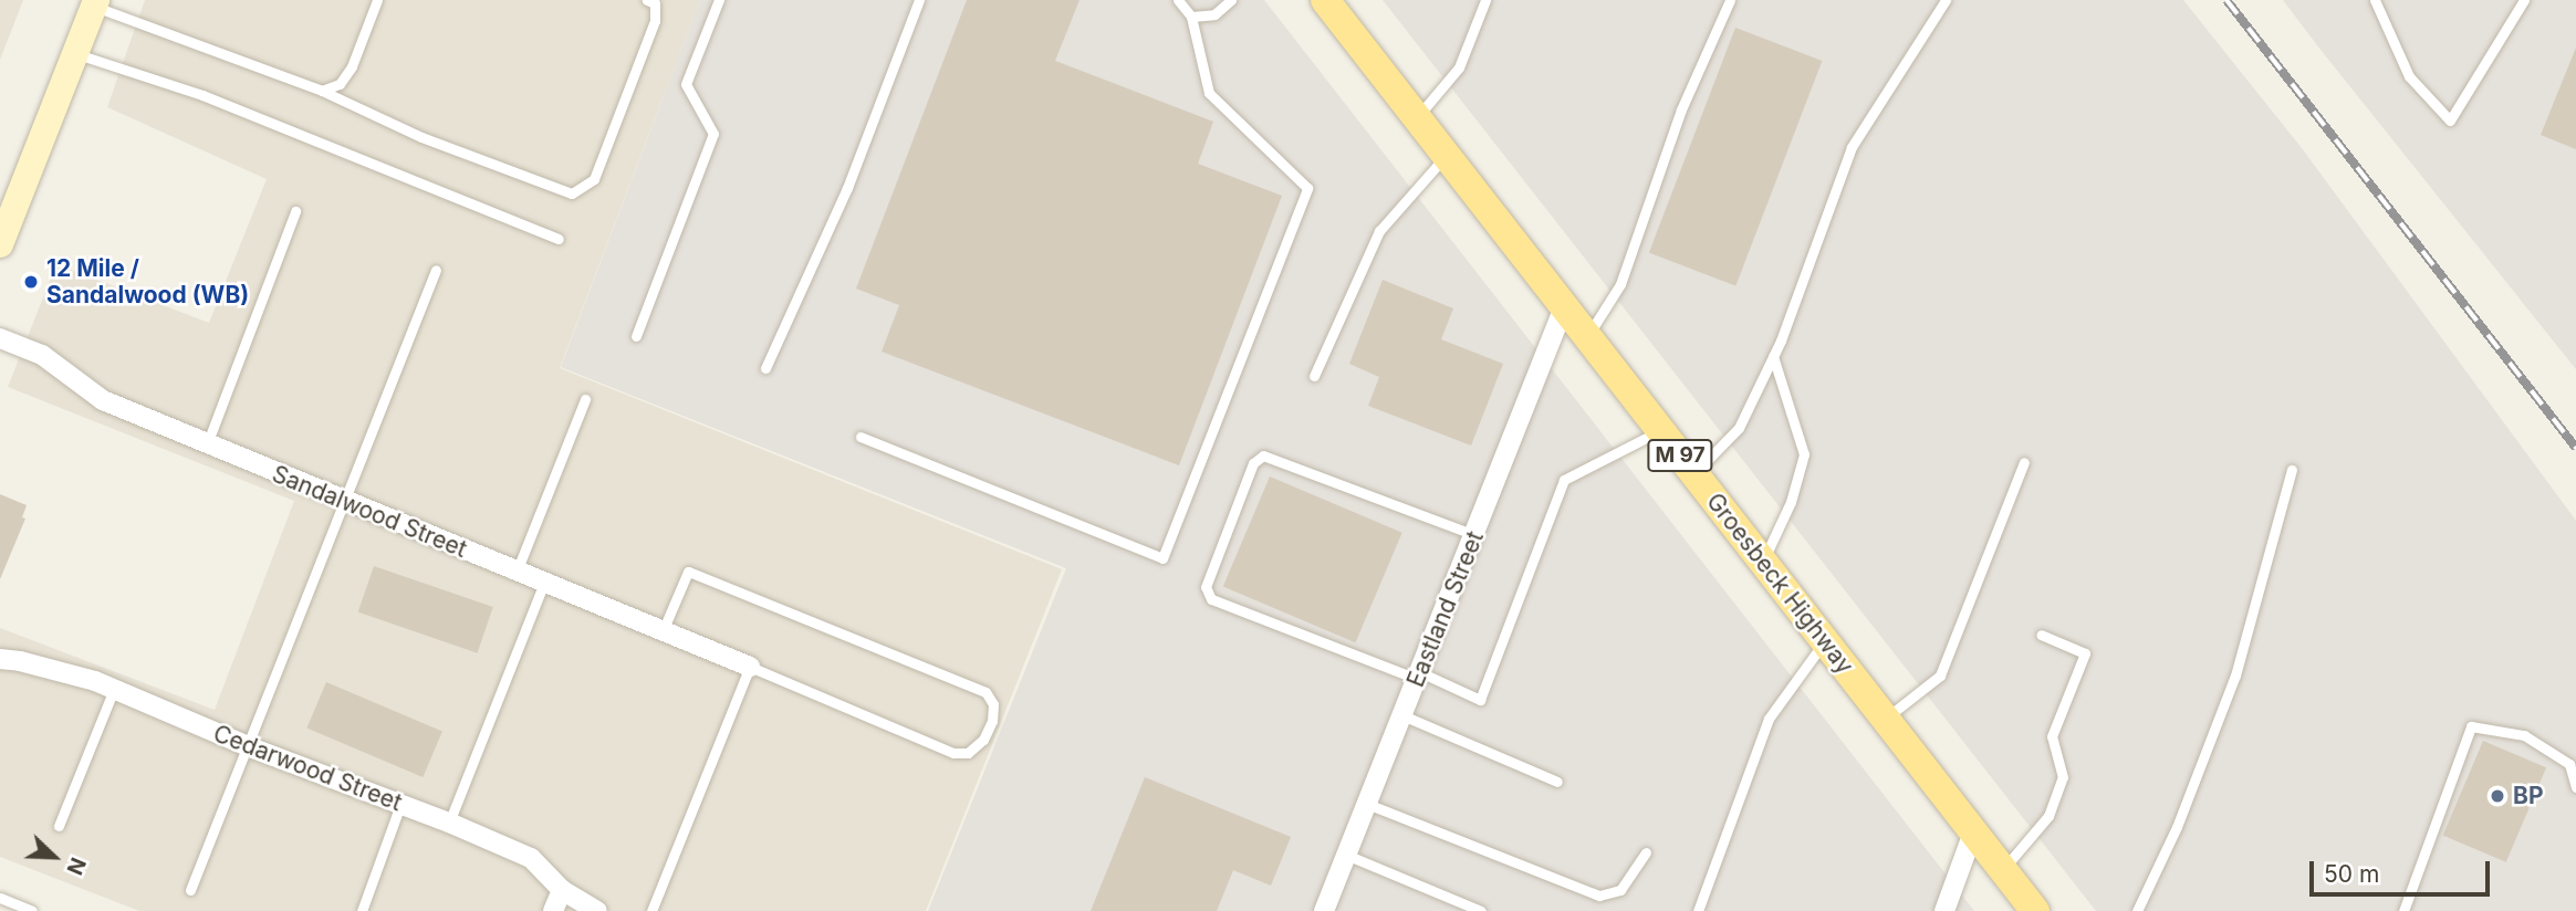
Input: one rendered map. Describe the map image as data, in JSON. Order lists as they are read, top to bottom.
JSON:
{
  "streets": {
    "main road": ["M 97", "Groesbeck Highway"],
    "street": ["Sandalwood Street", "Eastland Street", "Cedarwood Street"]
  },
  "crossings": [
    ["Groesbeck Highway", "Eastland Street"]
  ],
  "places": ["12 Mile / Sandalwood (WB)", "BP"],
  "scale_bar": "50 m",
  "north": "bottom right"
}
